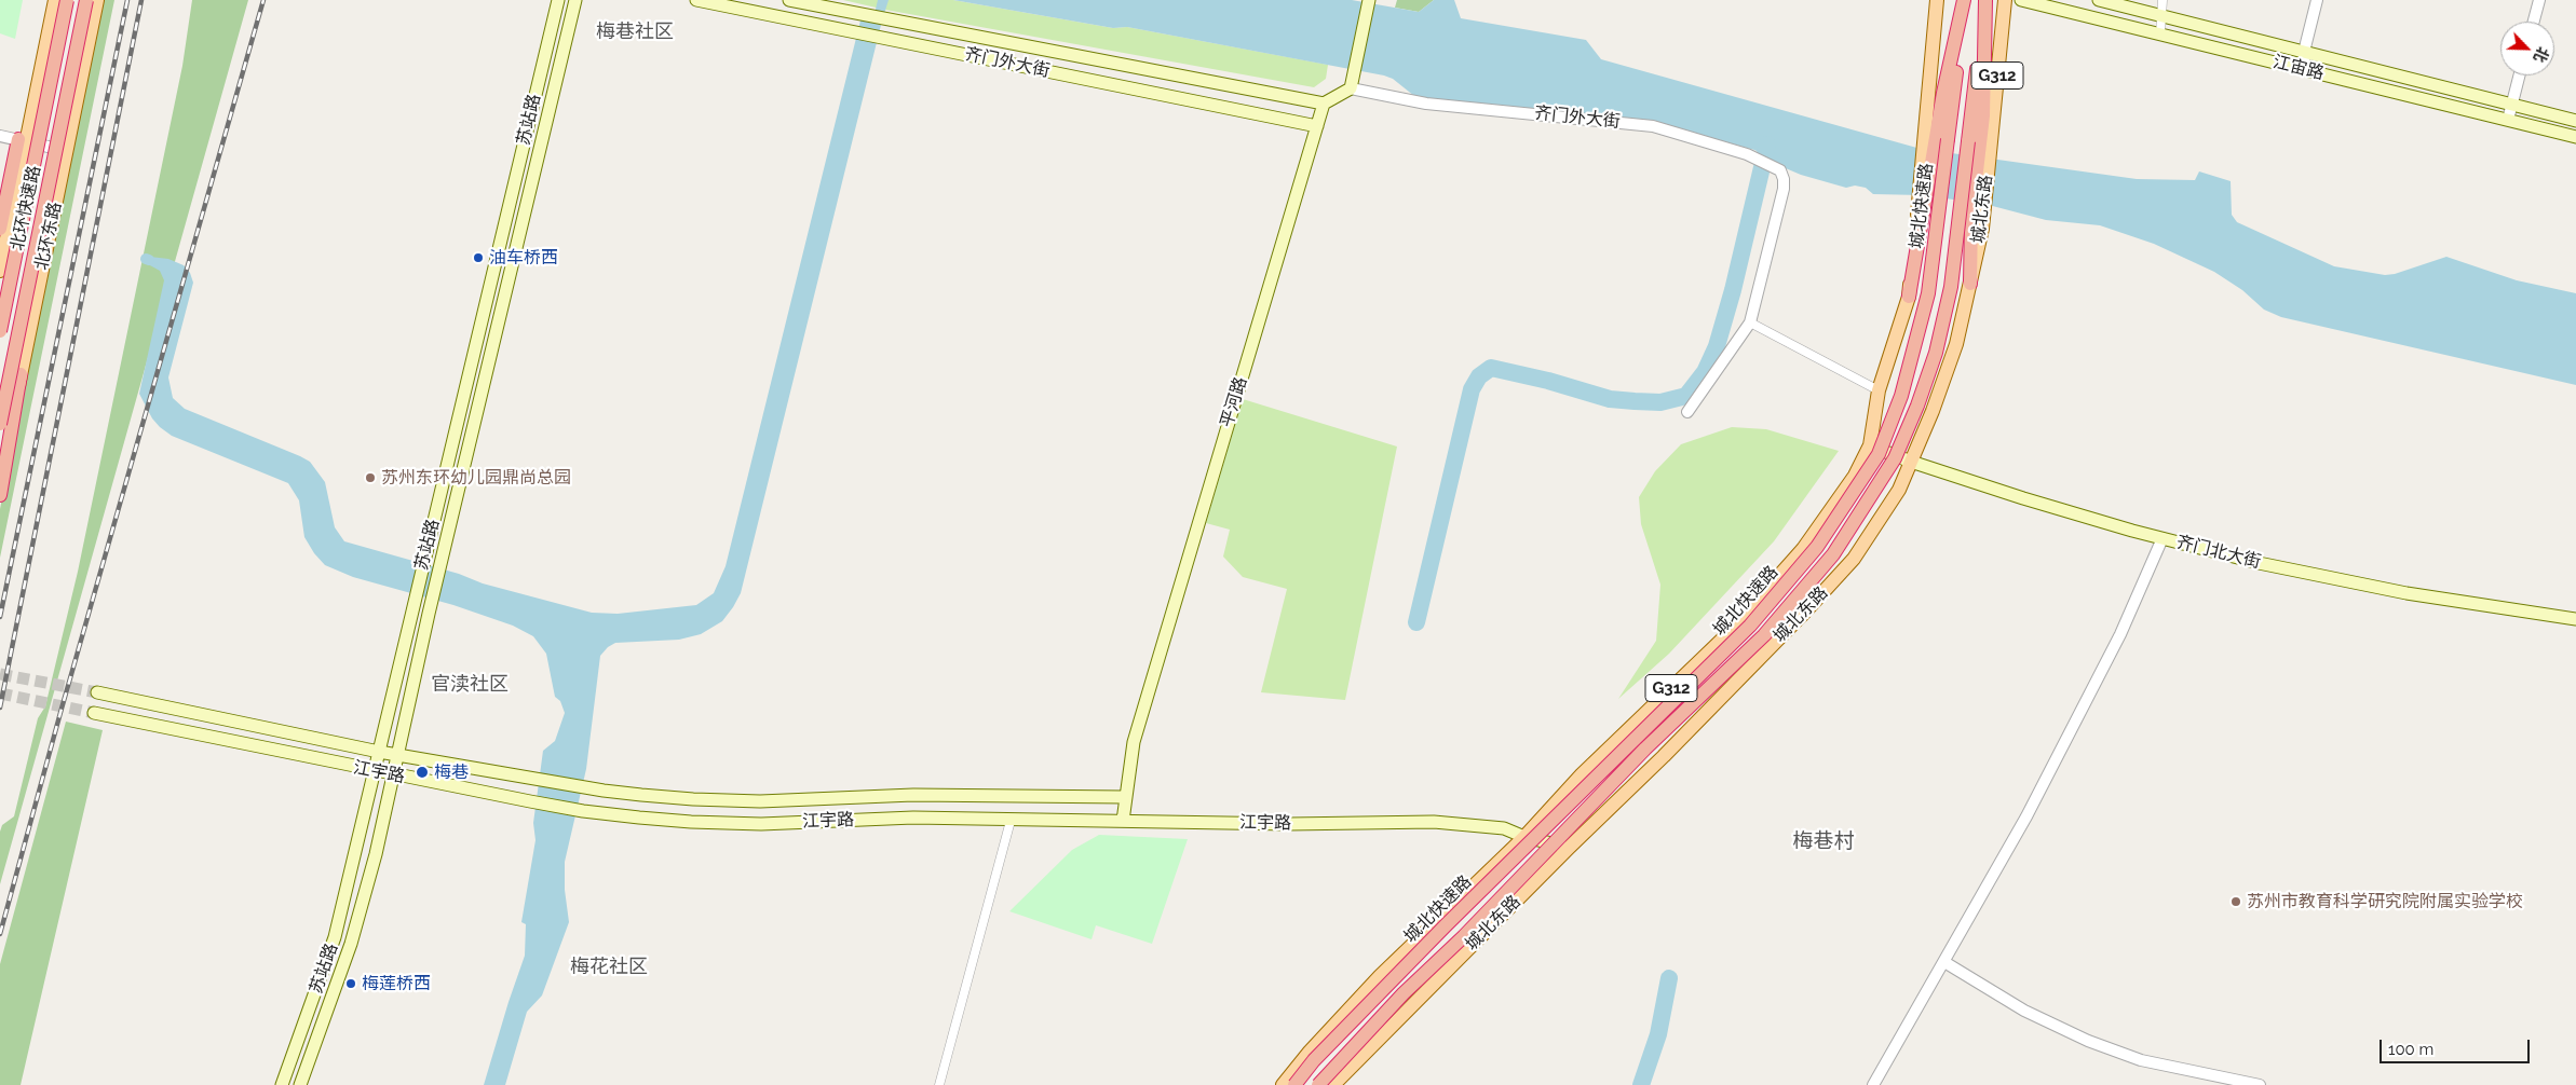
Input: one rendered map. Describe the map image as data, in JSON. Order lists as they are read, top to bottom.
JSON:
{
  "streets": {
    "highway": ["城北快速路", "北环快速路"],
    "main road": [
      "齐门外大街",
      "江宙路",
      "G312",
      "苏站路",
      "城北东路",
      "北环东路",
      "平河路",
      "齐门北大街",
      "江宇路"
    ]
  },
  "crossings": [
    ["齐门外大街", "平河路"],
    ["G312", "齐门北大街"],
    ["G312", "江宇路"],
    ["苏站路", "江宇路"],
    ["城北东路", "齐门北大街"],
    ["城北东路", "江宇路"],
    ["平河路", "江宇路"]
  ],
  "districts": [
    "梅巷社区",
    "官渎社区",
    "梅巷村",
    "梅花社区"
  ],
  "places": [
    "油车桥西",
    "苏州东环幼儿园鼎尚总园",
    "梅巷",
    "苏州市教育科学研究院附属实验学校",
    "梅莲桥西"
  ],
  "scale_bar": "100 m",
  "north": "bottom right"
}
